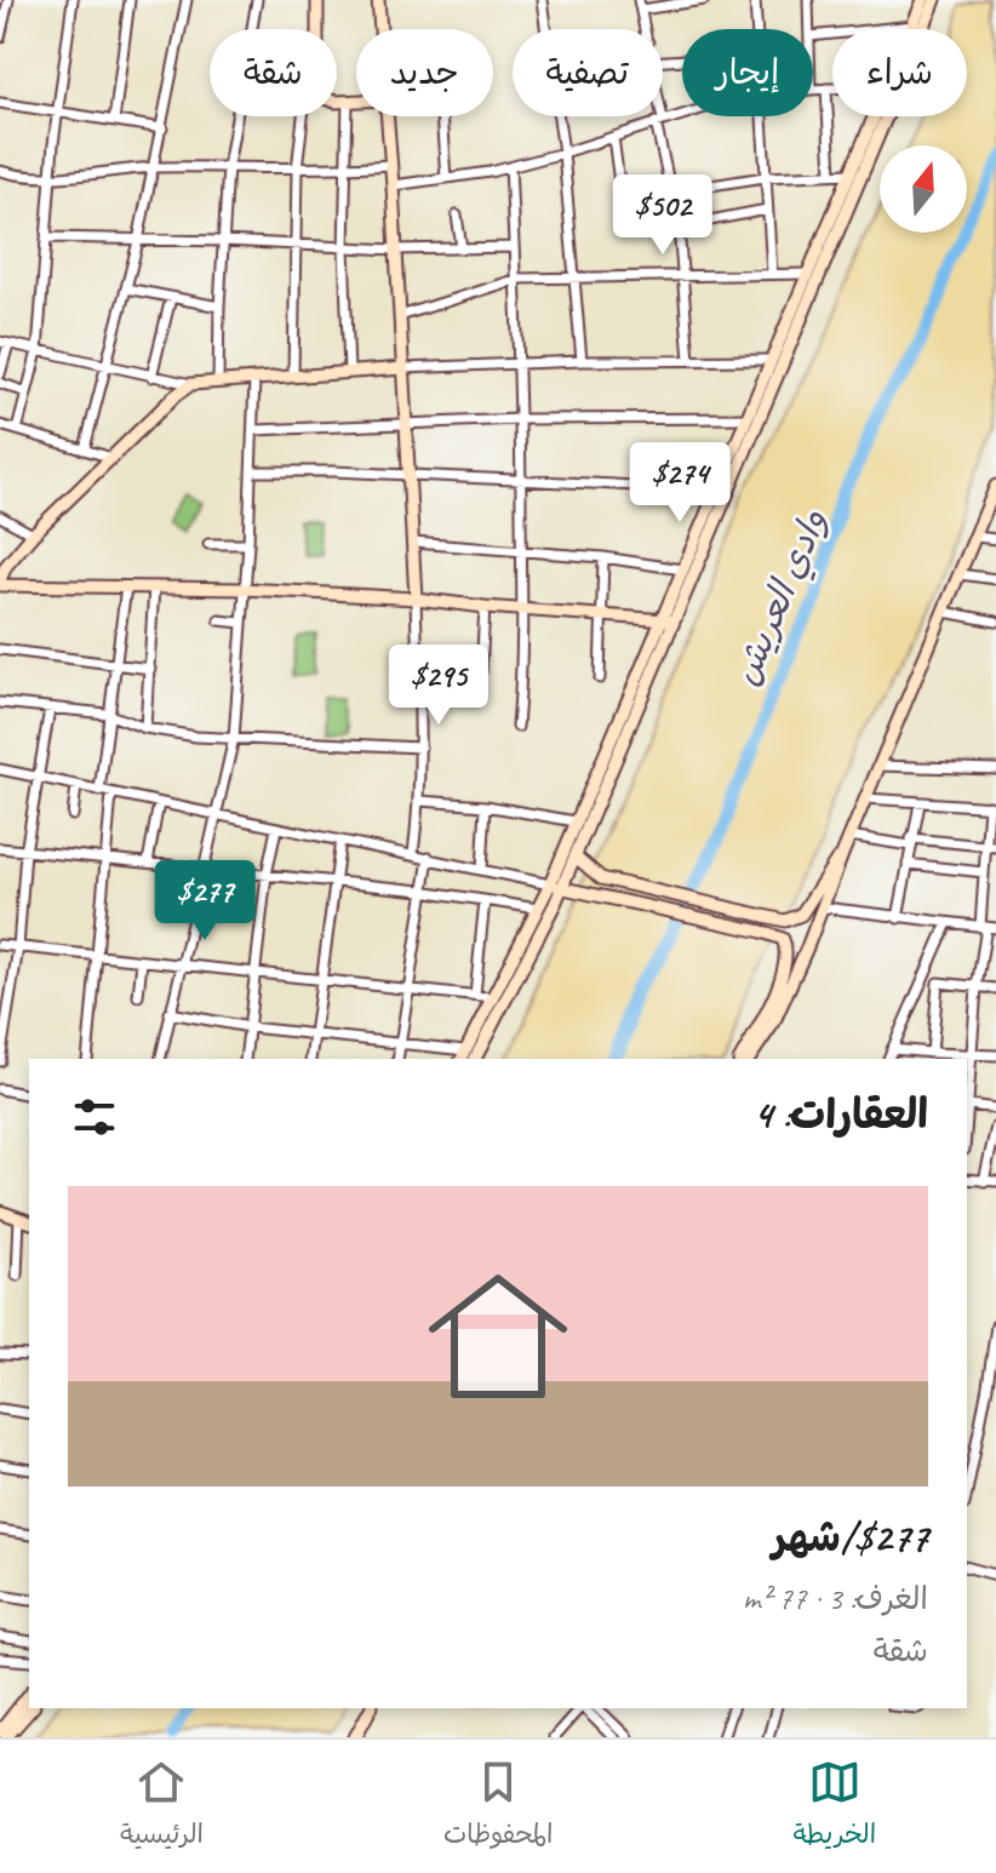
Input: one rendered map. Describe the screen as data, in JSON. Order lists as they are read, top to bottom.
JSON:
{
  "water": ["وادي العريش"],
  "north": "top",
  "page": {
    "chip": [
      "شراء",
      "إيجار",
      "تصفية",
      "جديد",
      "شقة"
    ],
    "price": [
      "$502",
      "$274",
      "$295",
      "$277"
    ],
    "heading": "العقارات: 4",
    "list": [
      {
        "name": "$277/شهر",
        "note": "الغرف: 3 · 77 m² · شقة"
      }
    ],
    "tabs": ["الخريطة", "المحفوظات", "الرئيسية"]
  }
}
